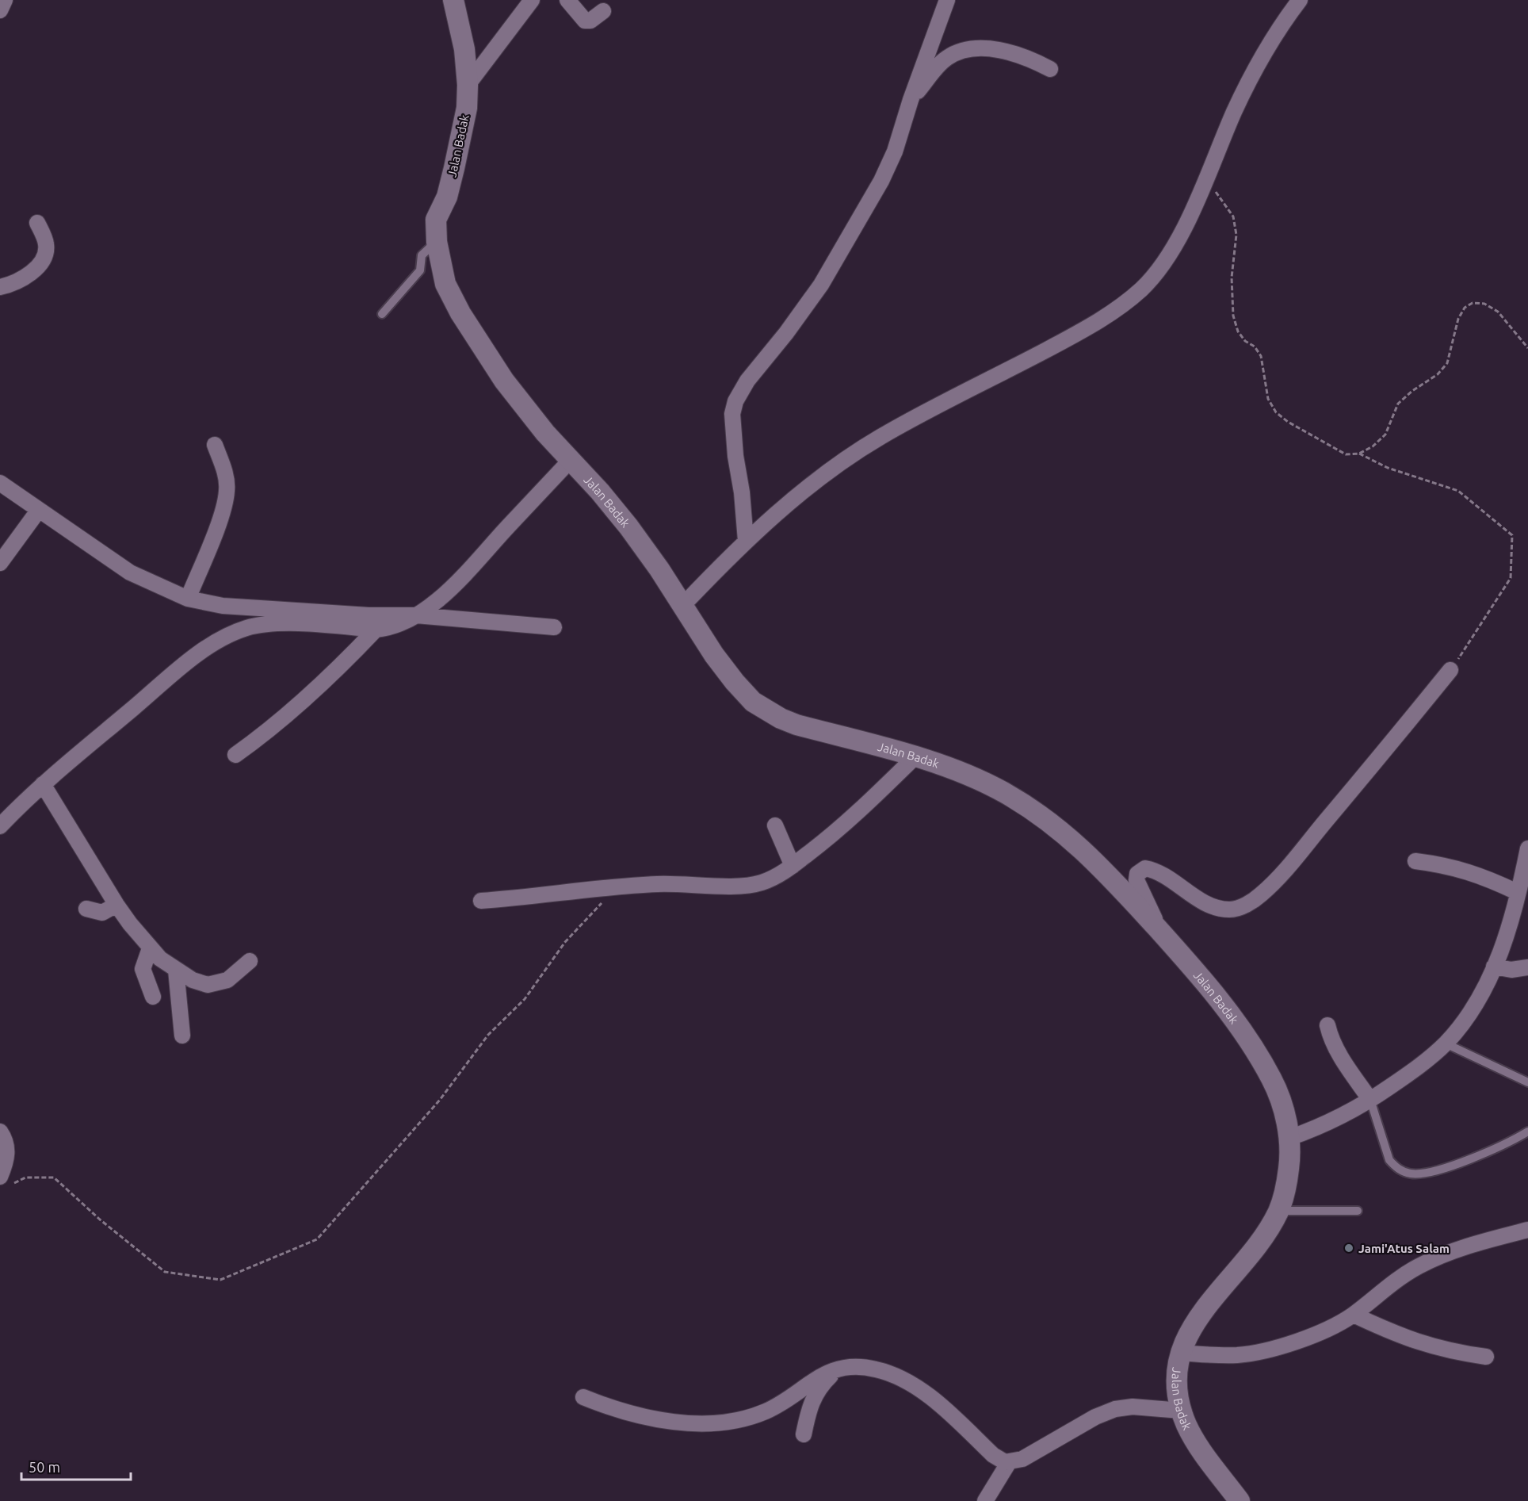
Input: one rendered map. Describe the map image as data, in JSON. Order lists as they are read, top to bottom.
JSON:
{
  "streets": {
    "street": ["Jalan Badak"]
  },
  "places": ["Jami'Atus Salam"],
  "scale_bar": "50 m"
}
